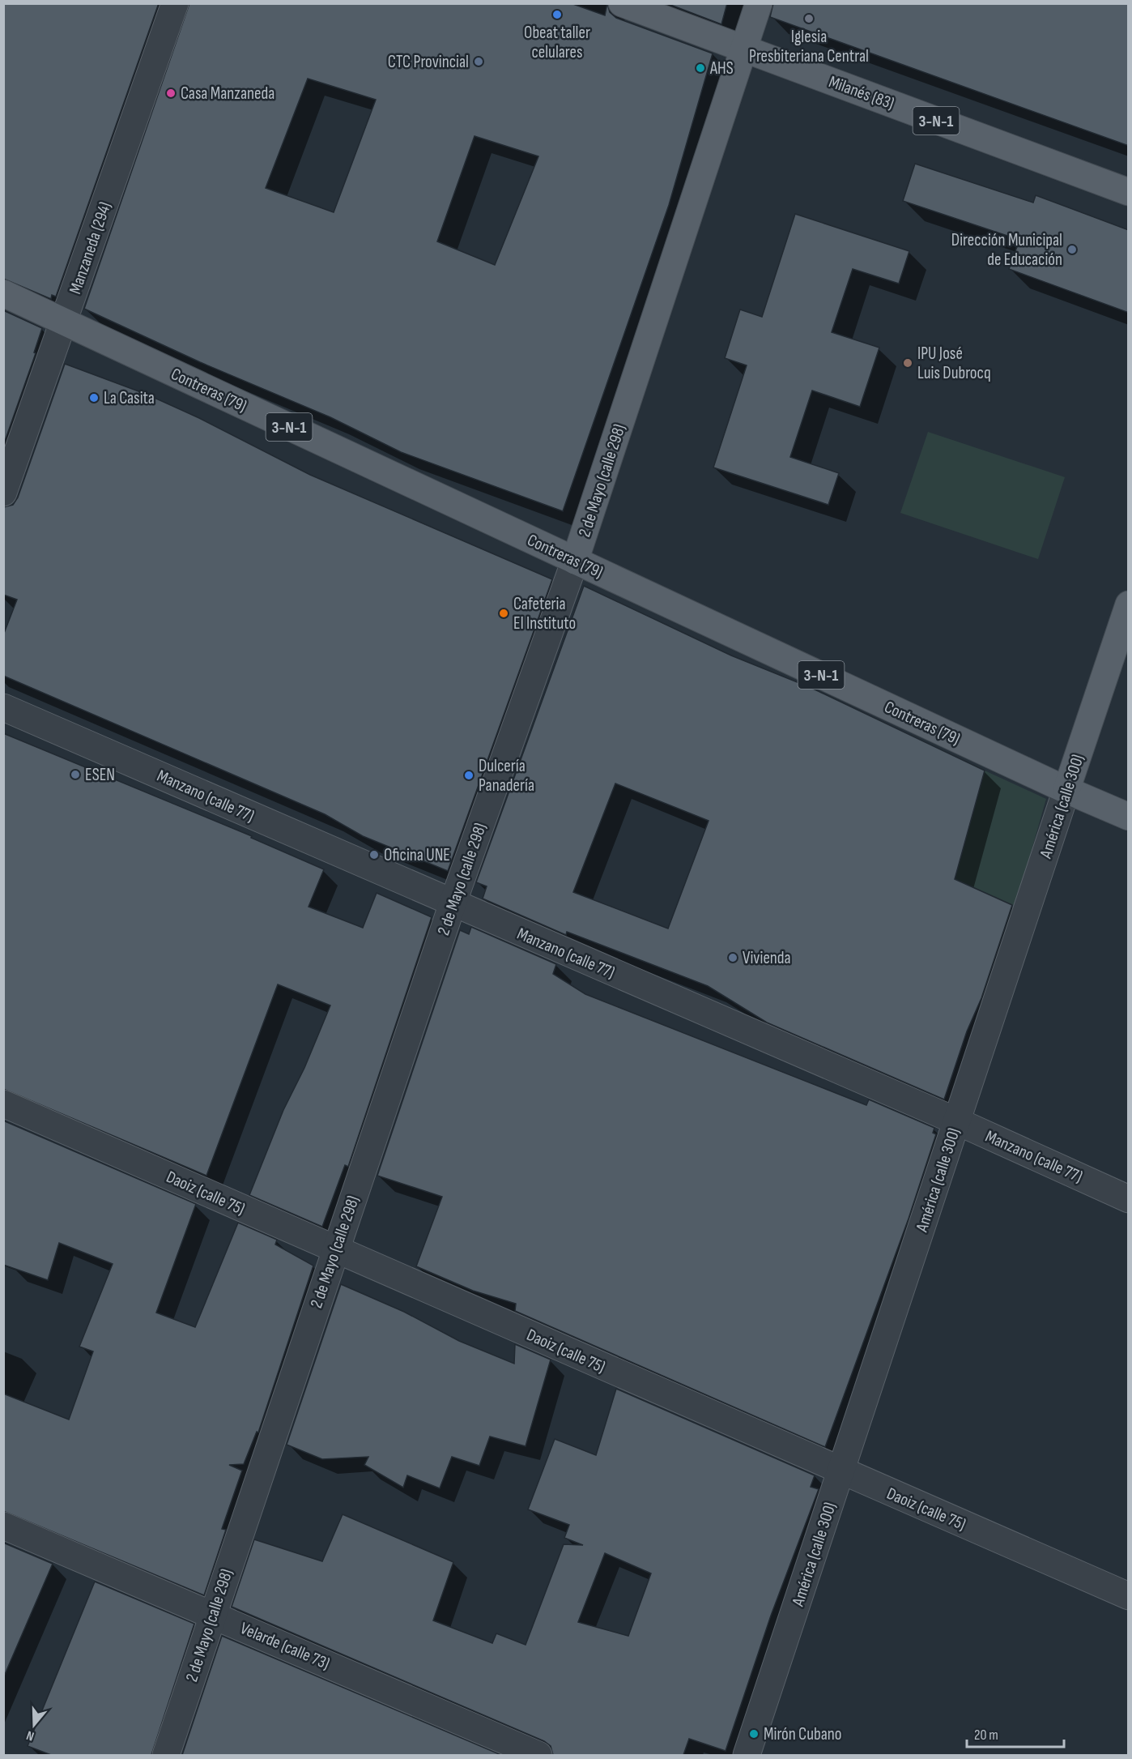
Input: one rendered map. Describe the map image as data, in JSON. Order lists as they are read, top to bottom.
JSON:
{
  "streets": {
    "main road": [
      "Milanés (83)",
      "3-N-1",
      "Contreras (79)",
      "2 de Mayo (calle 298)",
      "América (calle 300)"
    ],
    "street": [
      "Manzaneda (294)",
      "Manzano (calle 77)",
      "Daoiz (calle 75)",
      "Velarde (calle 73)"
    ]
  },
  "crossings": [
    ["Milanés (83)", "2 de Mayo (calle 298)"],
    ["Manzaneda (294)", "Contreras (79)"],
    ["Contreras (79)", "2 de Mayo (calle 298)"],
    ["Contreras (79)", "América (calle 300)"],
    ["2 de Mayo (calle 298)", "Manzano (calle 77)"],
    ["2 de Mayo (calle 298)", "Daoiz (calle 75)"],
    ["2 de Mayo (calle 298)", "Velarde (calle 73)"],
    ["Manzano (calle 77)", "América (calle 300)"],
    ["América (calle 300)", "Daoiz (calle 75)"]
  ],
  "places": [
    "Obeat taller celulares",
    "Iglesia Presbiteriana Central",
    "CTC Provincial",
    "AHS",
    "Casa Manzaneda",
    "Dirección Municipal de Educación",
    "IPU José Luis Dubrocq",
    "La Casita",
    "Cafeteria El Instituto",
    "ESEN",
    "Dulcería Panadería",
    "Oficina UNE",
    "Vivienda",
    "Mirón Cubano"
  ],
  "scale_bar": "20 m",
  "north": "bottom"
}
